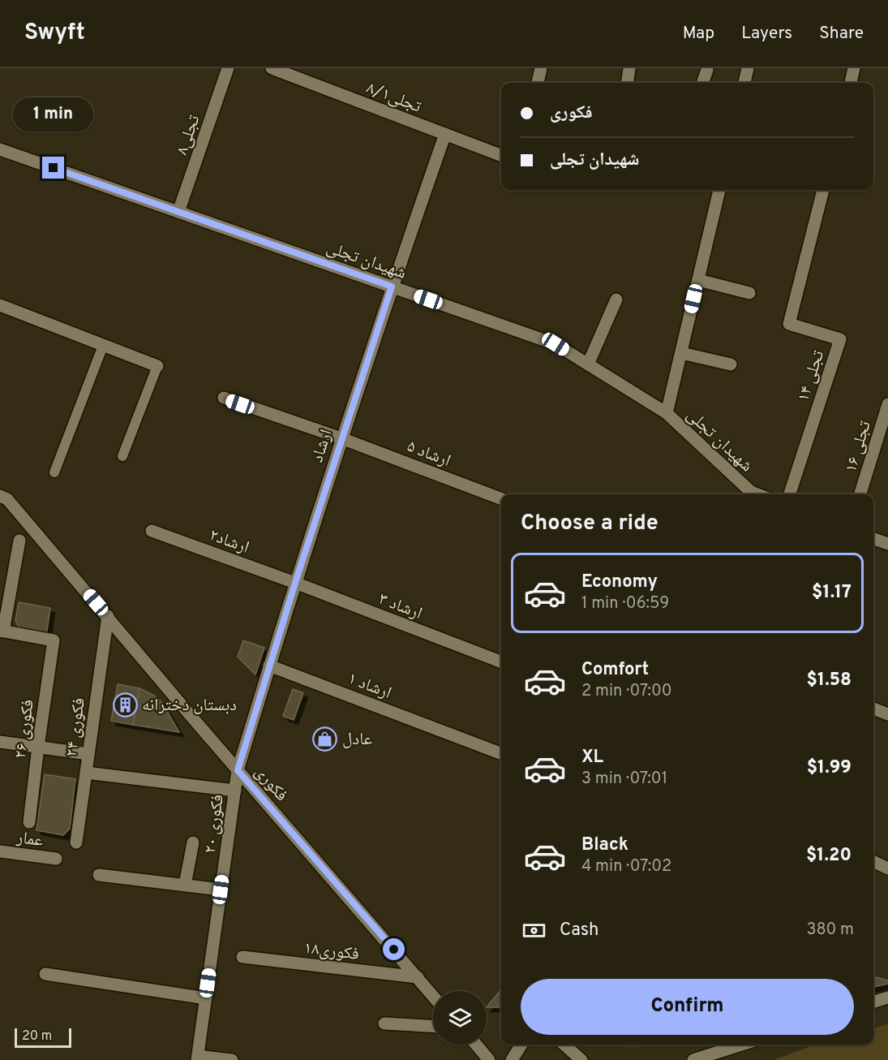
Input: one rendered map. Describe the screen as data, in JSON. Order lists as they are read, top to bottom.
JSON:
{
  "streets": {
    "street": [
      "تجلی۸/۱",
      "تجلی۸",
      "شهیدان تجلی",
      "تجلی ۱۴",
      "ارشاد",
      "۱۶ تجلی",
      "۵ ارشاد",
      "۲ارشاد",
      "۳ ارشاد",
      "۱ ارشاد",
      "فکوری ۲۴",
      "فکوری ۲۶",
      "فکوری",
      "فکوری ۲۰",
      "عمار",
      "فکوری۱۸"
    ]
  },
  "crossings": [
    ["تجلی۸/۱", "ارشاد"],
    ["تجلی۸", "شهیدان تجلی"],
    ["شهیدان تجلی", "ارشاد"],
    ["ارشاد", "۵ ارشاد"],
    ["ارشاد", "۲ارشاد"],
    ["ارشاد", "۳ ارشاد"],
    ["ارشاد", "۱ ارشاد"],
    ["ارشاد", "فکوری"],
    ["ارشاد", "فکوری ۲۰"],
    ["۲ارشاد", "۳ ارشاد"],
    ["فکوری ۲۴", "فکوری"],
    ["فکوری", "فکوری ۲۰"],
    ["فکوری", "فکوری۱۸"]
  ],
  "places": {
    "building": ["دبستان دخترانه"],
    "shop": ["عادل"]
  },
  "scale_bar": "20 m",
  "page": {
    "header": "Swyft",
    "nav": ["Map", "Layers", "Share"],
    "banner": ["فکوری", "شهیدان تجلی"],
    "bubble": "1 min",
    "heading": "Choose a ride",
    "list": [
      {
        "name": "Economy",
        "note": "1 min · 06:59",
        "value": "$1.17"
      },
      {
        "name": "Comfort",
        "note": "2 min · 07:00",
        "value": "$1.58"
      },
      {
        "name": "XL",
        "note": "3 min · 07:01",
        "value": "$1.99"
      },
      {
        "name": "Black",
        "note": "4 min · 07:02",
        "value": "$1.20"
      }
    ],
    "pay": ["Cash", "380 m"],
    "buttons": "Confirm",
    "scale": "20 m"
  }
}
